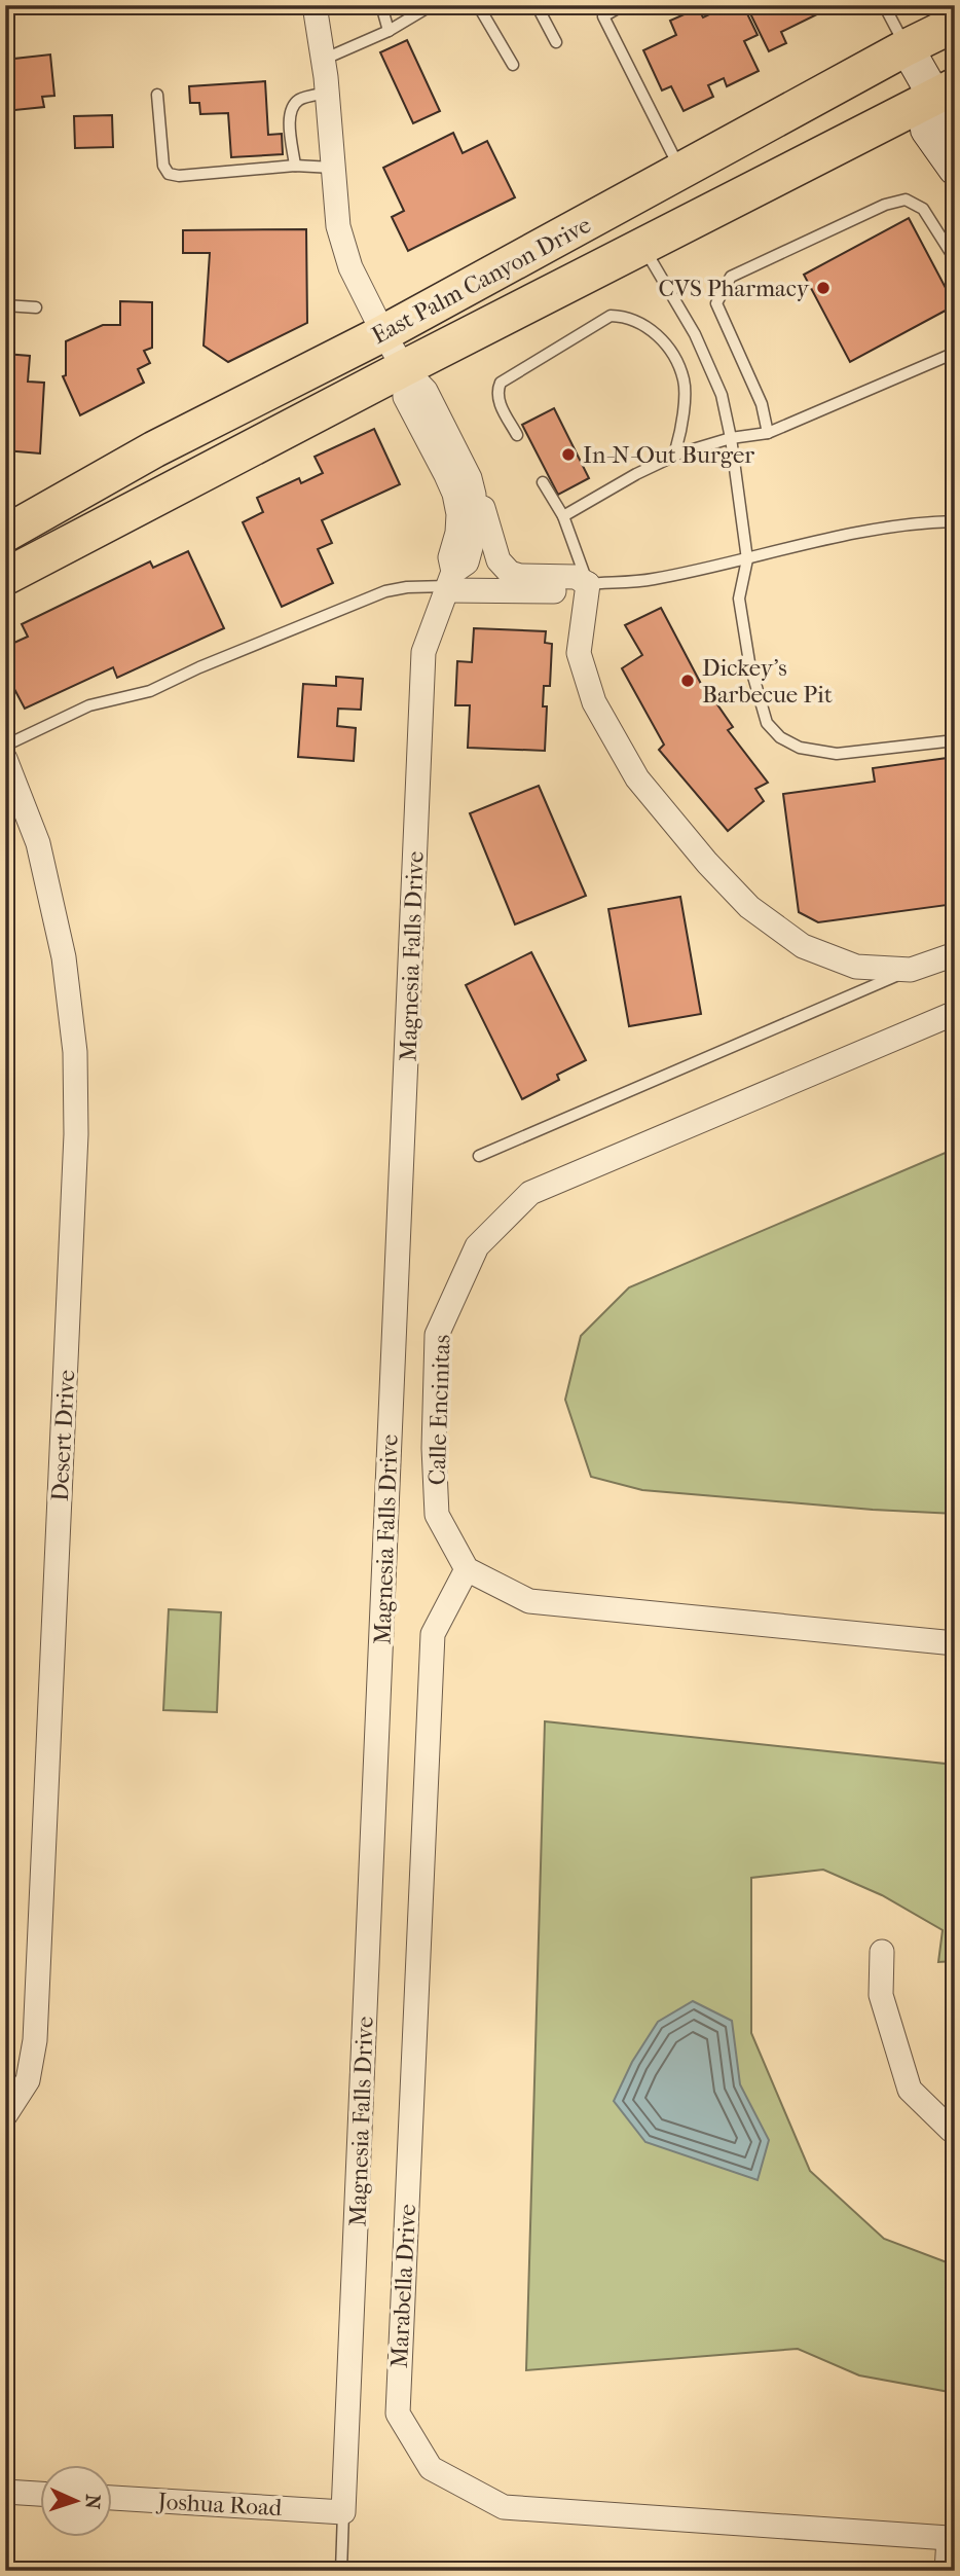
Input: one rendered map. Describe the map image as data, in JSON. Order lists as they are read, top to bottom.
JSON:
{
  "streets": {
    "main road": ["East Palm Canyon Drive"],
    "street": [
      "Magnesia Falls Drive",
      "Calle Encinitas",
      "Desert Drive",
      "Marabella Drive",
      "Joshua Road"
    ]
  },
  "crossings": [
    ["East Palm Canyon Drive", "Magnesia Falls Drive"],
    ["Magnesia Falls Drive", "Joshua Road"],
    ["Calle Encinitas", "Marabella Drive"]
  ],
  "places": ["CVS Pharmacy", "In-N-Out Burger", "Dickey's Barbecue Pit"],
  "north": "right"
}
